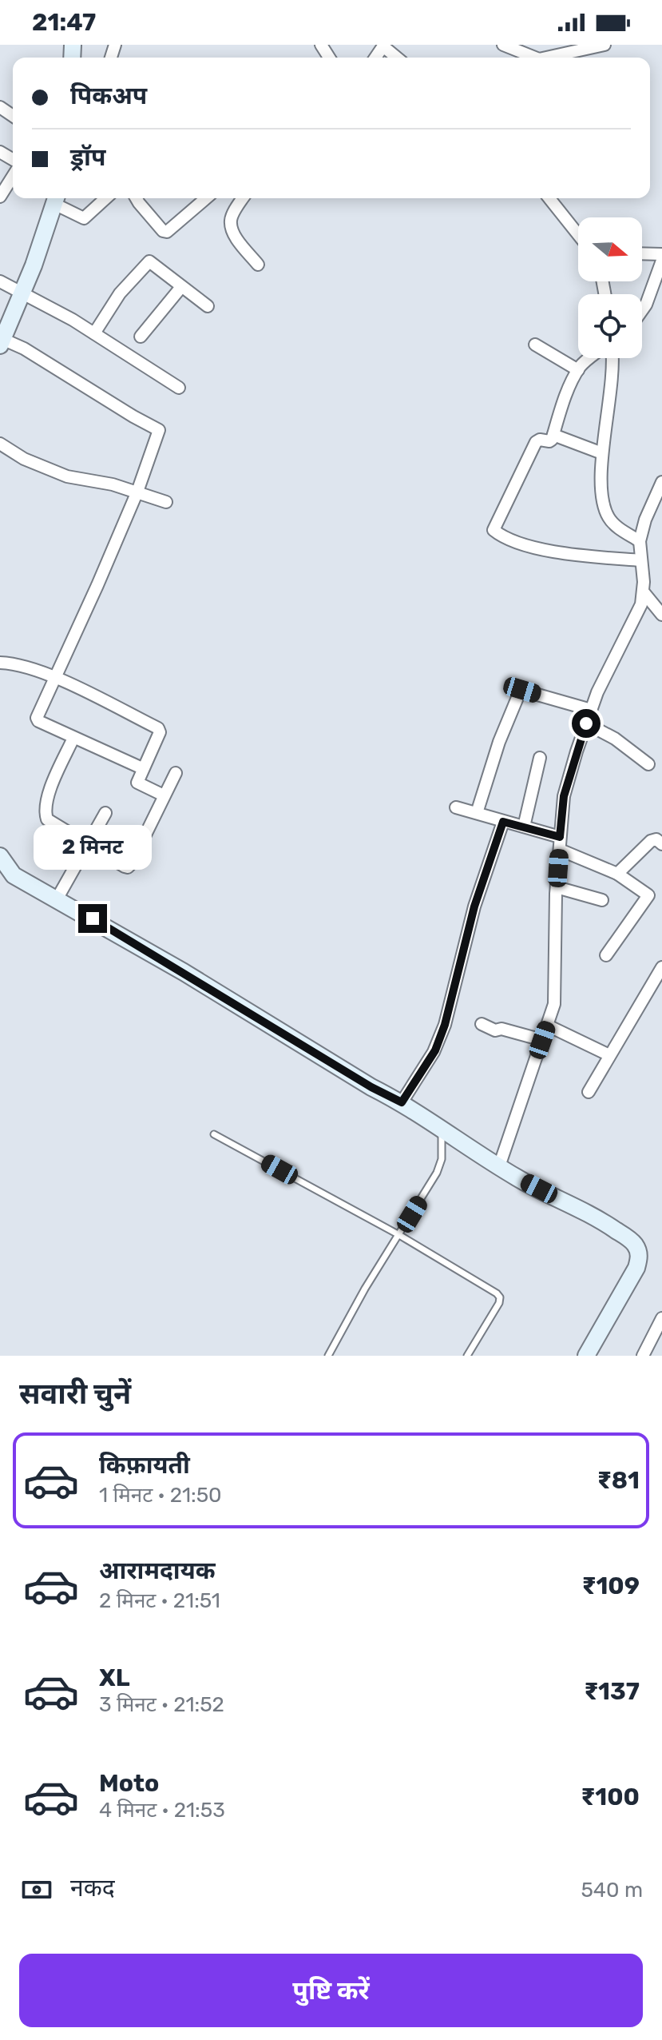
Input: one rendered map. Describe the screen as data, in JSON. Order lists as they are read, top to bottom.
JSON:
{
  "north": "right",
  "page": {
    "status": "21:47",
    "banner": ["पिकअप", "ड्रॉप"],
    "bubble": "2 मिनट",
    "heading": "सवारी चुनें",
    "list": [
      {
        "name": "किफ़ायती",
        "note": "1 मिनट · 21:50",
        "value": "₹81"
      },
      {
        "name": "आरामदायक",
        "note": "2 मिनट · 21:51",
        "value": "₹109"
      },
      {
        "name": "XL",
        "note": "3 मिनट · 21:52",
        "value": "₹137"
      },
      {
        "name": "Moto",
        "note": "4 मिनट · 21:53",
        "value": "₹100"
      }
    ],
    "pay": ["नकद", "540 m"],
    "buttons": "पुष्टि करें"
  }
}
